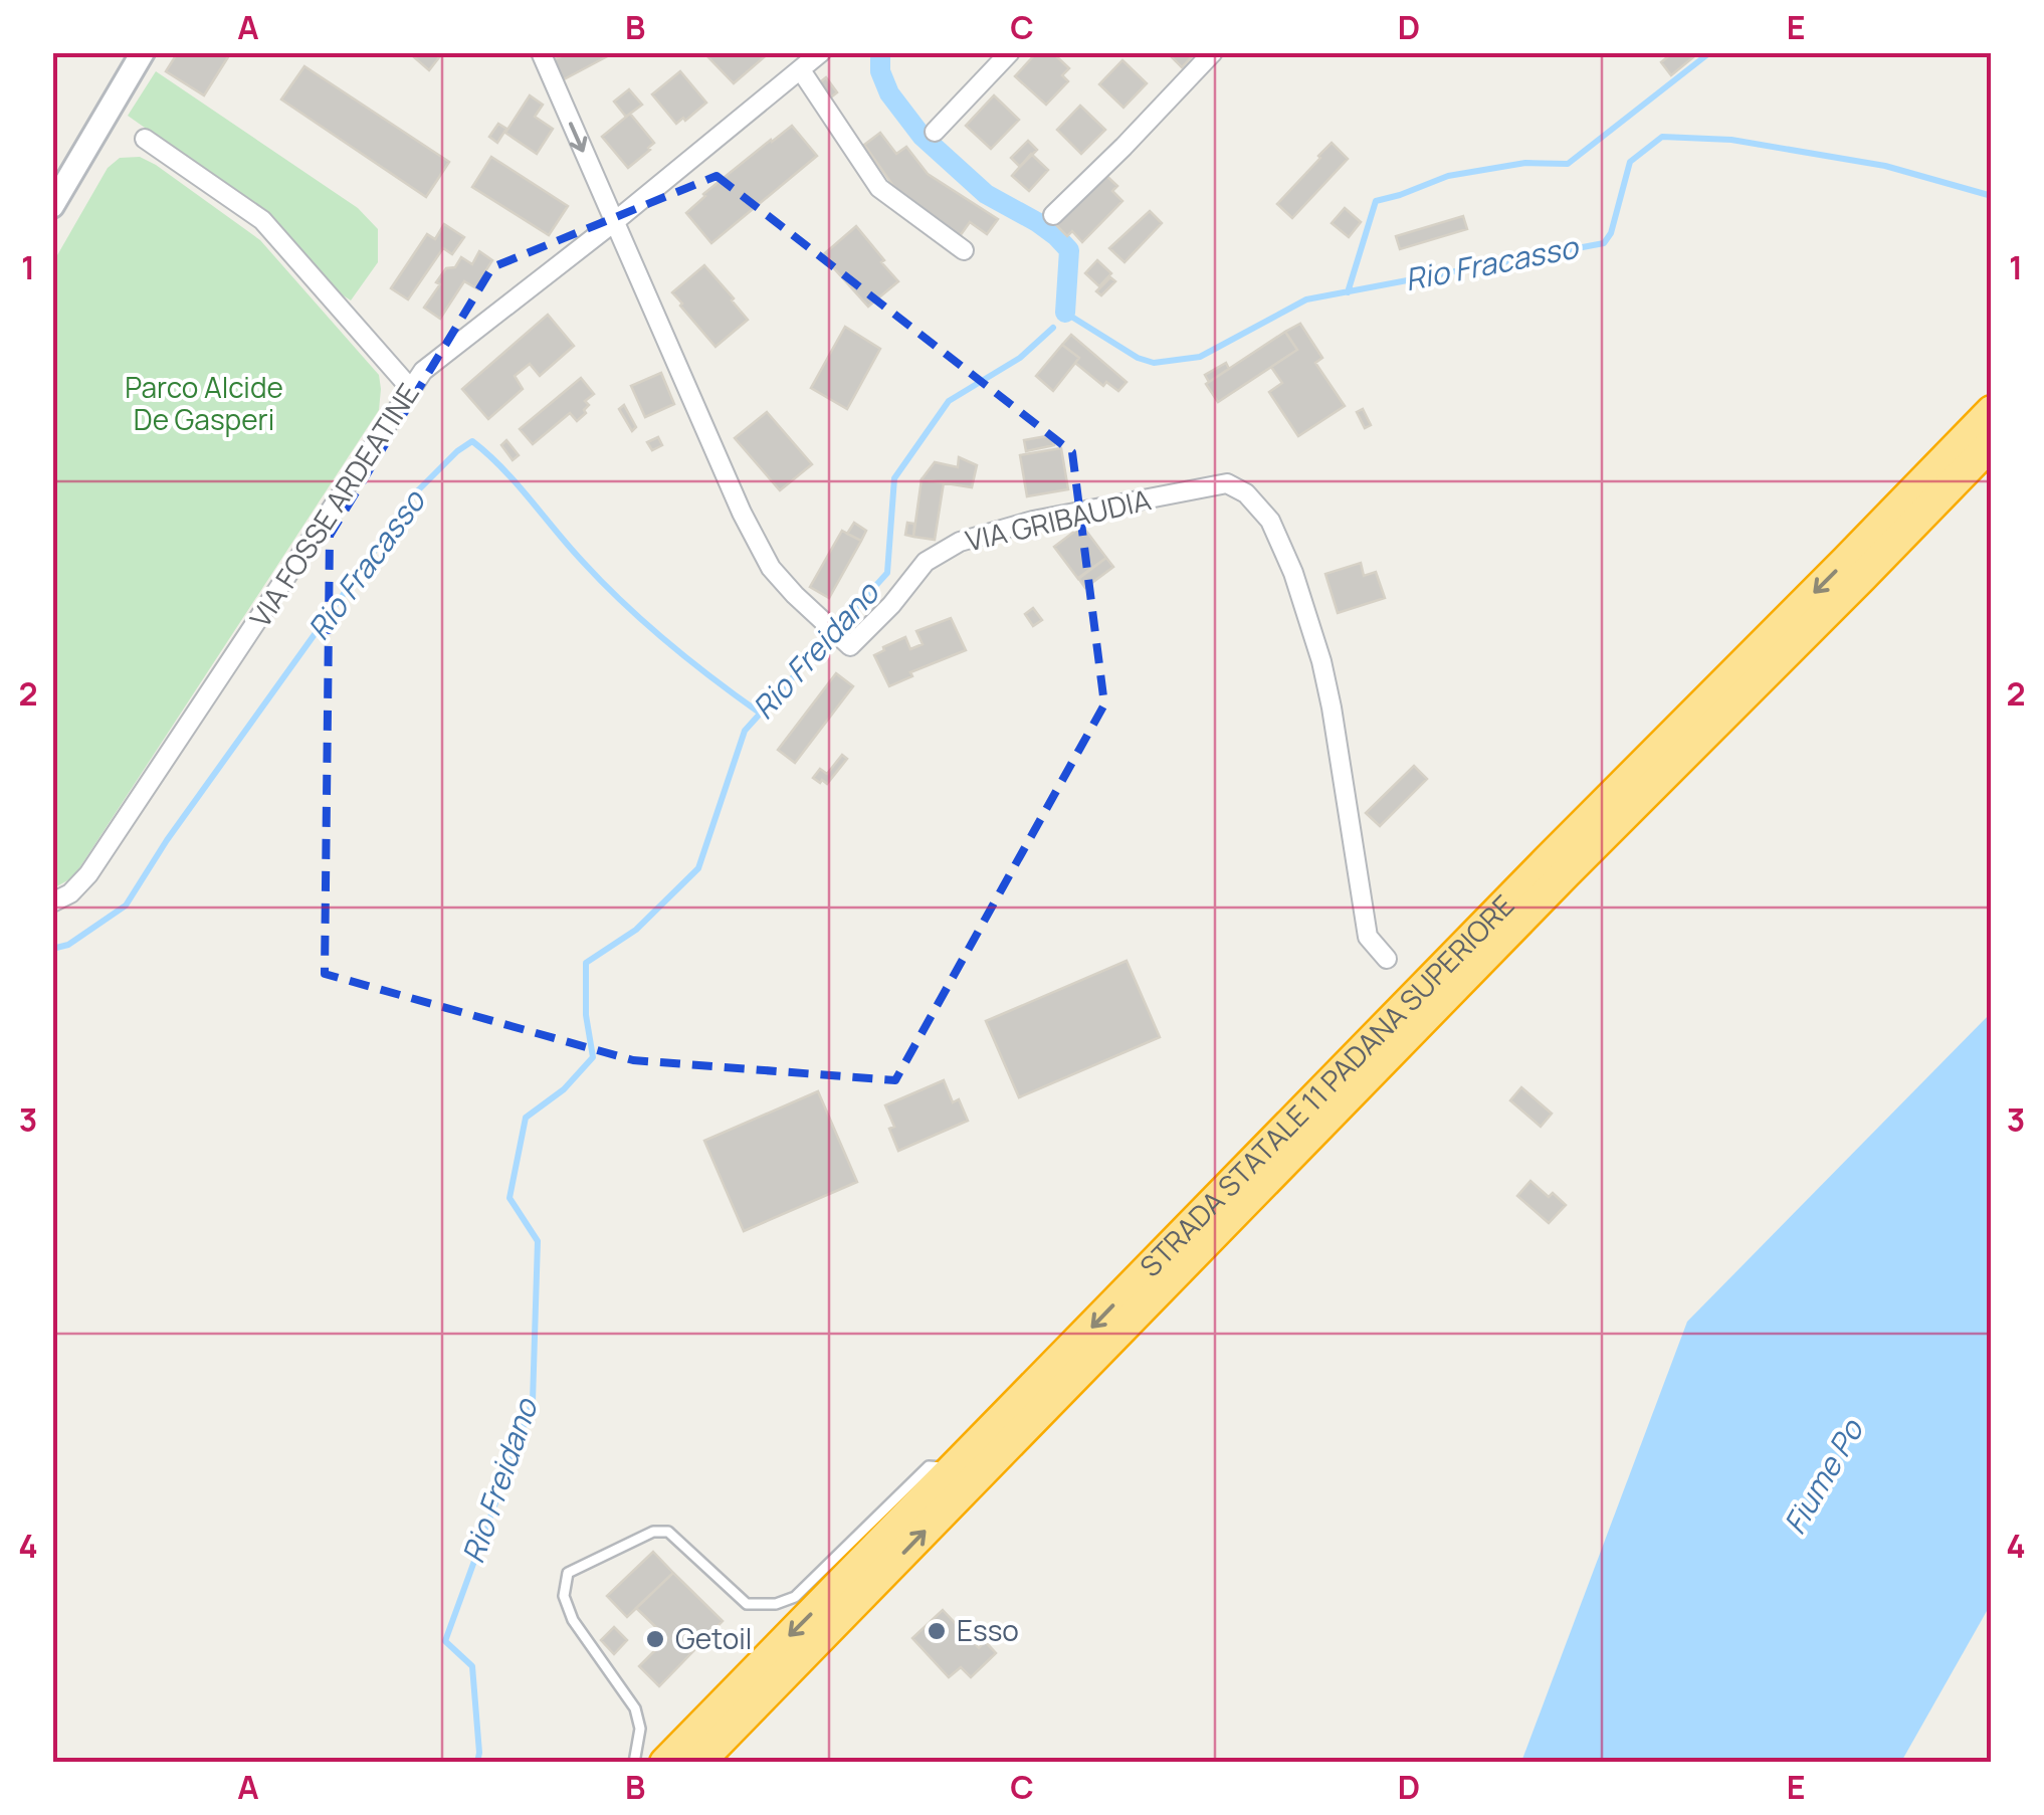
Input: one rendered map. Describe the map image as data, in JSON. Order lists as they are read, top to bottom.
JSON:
{
  "streets": {
    "highway": ["STRADA STATALE 11 PADANA SUPERIORE"],
    "street": ["VIA FOSSE ARDEATINE", "VIA GRIBAUDIA"]
  },
  "crossings": [
    ["VIA FOSSE ARDEATINE", "VIA GRIBAUDIA"]
  ],
  "water": ["Rio Fracasso", "Rio Freidano", "Fiume Po"],
  "parks": ["Parco Alcide De Gasperi"],
  "places": ["Esso", "Getoil"],
  "grid": {
    "columns": [
      "A",
      "B",
      "C",
      "D",
      "E"
    ],
    "rows": [
      "1",
      "2",
      "3",
      "4"
    ]
  }
}
